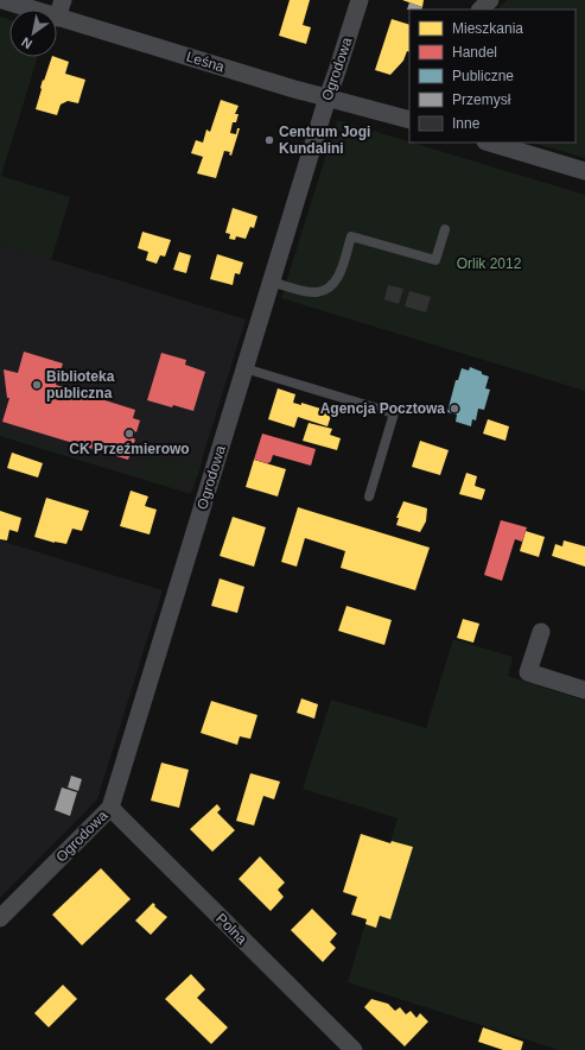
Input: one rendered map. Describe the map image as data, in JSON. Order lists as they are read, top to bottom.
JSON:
{
  "streets": {
    "street": ["Leśna", "Ogrodowa", "Polna"]
  },
  "crossings": [
    ["Leśna", "Ogrodowa"],
    ["Ogrodowa", "Polna"]
  ],
  "parks": ["Orlik 2012"],
  "places": [
    "Centrum Jogi Kundalini",
    "Biblioteka publiczna",
    "Agencja Pocztowa",
    "CK Przeźmierowo"
  ],
  "legend": [
    "Mieszkania",
    "Handel",
    "Publiczne",
    "Przemysł",
    "Inne"
  ],
  "north": "bottom left"
}
